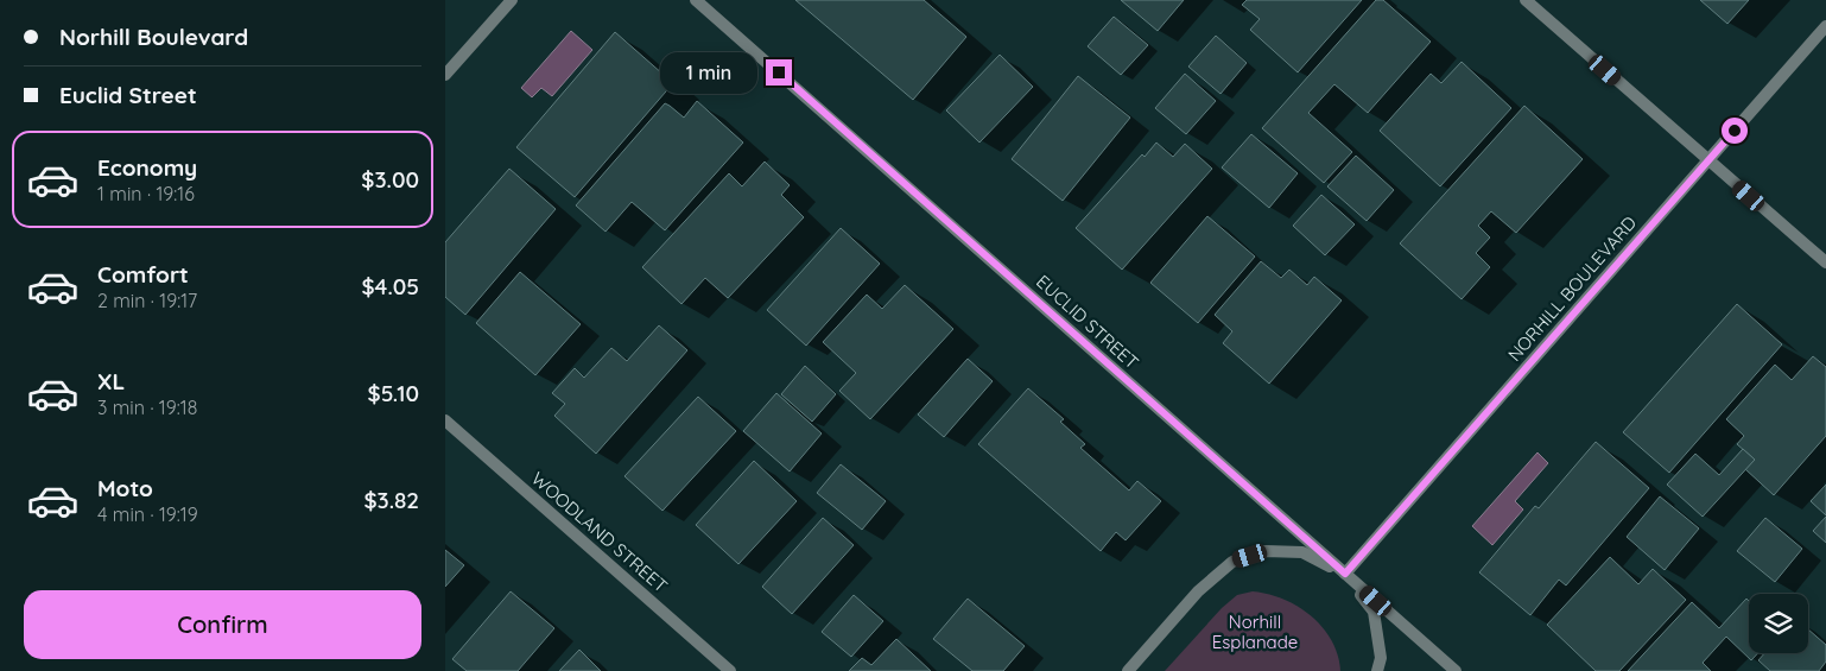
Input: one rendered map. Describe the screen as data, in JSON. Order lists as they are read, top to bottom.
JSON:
{
  "streets": {
    "street": ["NORHILL BOULEVARD", "EUCLID STREET", "WOODLAND STREET"]
  },
  "crossings": [
    ["NORHILL BOULEVARD", "EUCLID STREET"]
  ],
  "parks": ["Norhill Esplanade"],
  "page": {
    "banner": ["Norhill Boulevard", "Euclid Street"],
    "bubble": "1 min",
    "list": [
      {
        "name": "Economy",
        "note": "1 min · 19:16",
        "value": "$3.00"
      },
      {
        "name": "Comfort",
        "note": "2 min · 19:17",
        "value": "$4.05"
      },
      {
        "name": "XL",
        "note": "3 min · 19:18",
        "value": "$5.10"
      },
      {
        "name": "Moto",
        "note": "4 min · 19:19",
        "value": "$3.82"
      }
    ],
    "buttons": "Confirm"
  }
}
